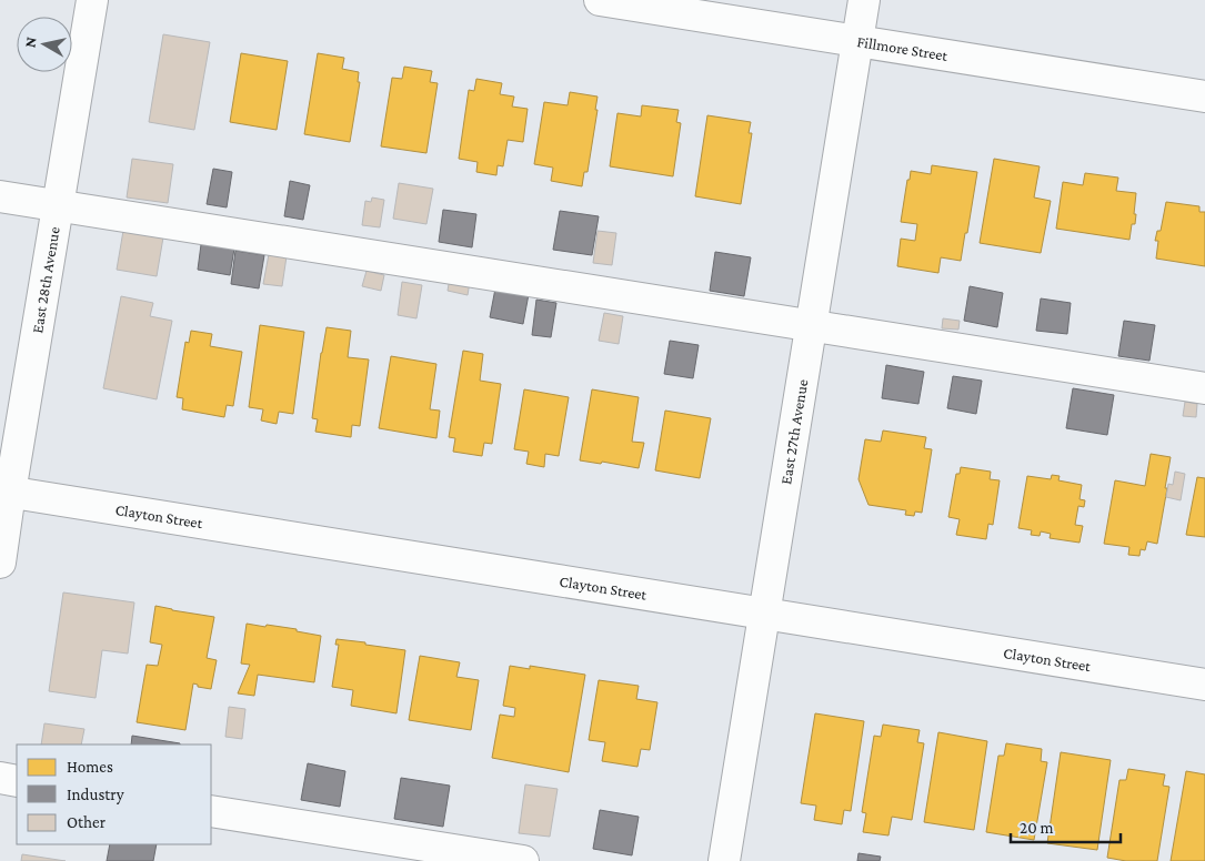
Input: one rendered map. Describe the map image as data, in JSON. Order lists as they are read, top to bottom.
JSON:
{
  "streets": {
    "street": [
      "Fillmore Street",
      "East 28th Avenue",
      "East 27th Avenue",
      "Clayton Street"
    ]
  },
  "crossings": [
    ["Fillmore Street", "East 27th Avenue"],
    ["East 28th Avenue", "Clayton Street"],
    ["East 27th Avenue", "Clayton Street"]
  ],
  "legend": ["Homes", "Industry", "Other"],
  "scale_bar": "20 m",
  "north": "left"
}
